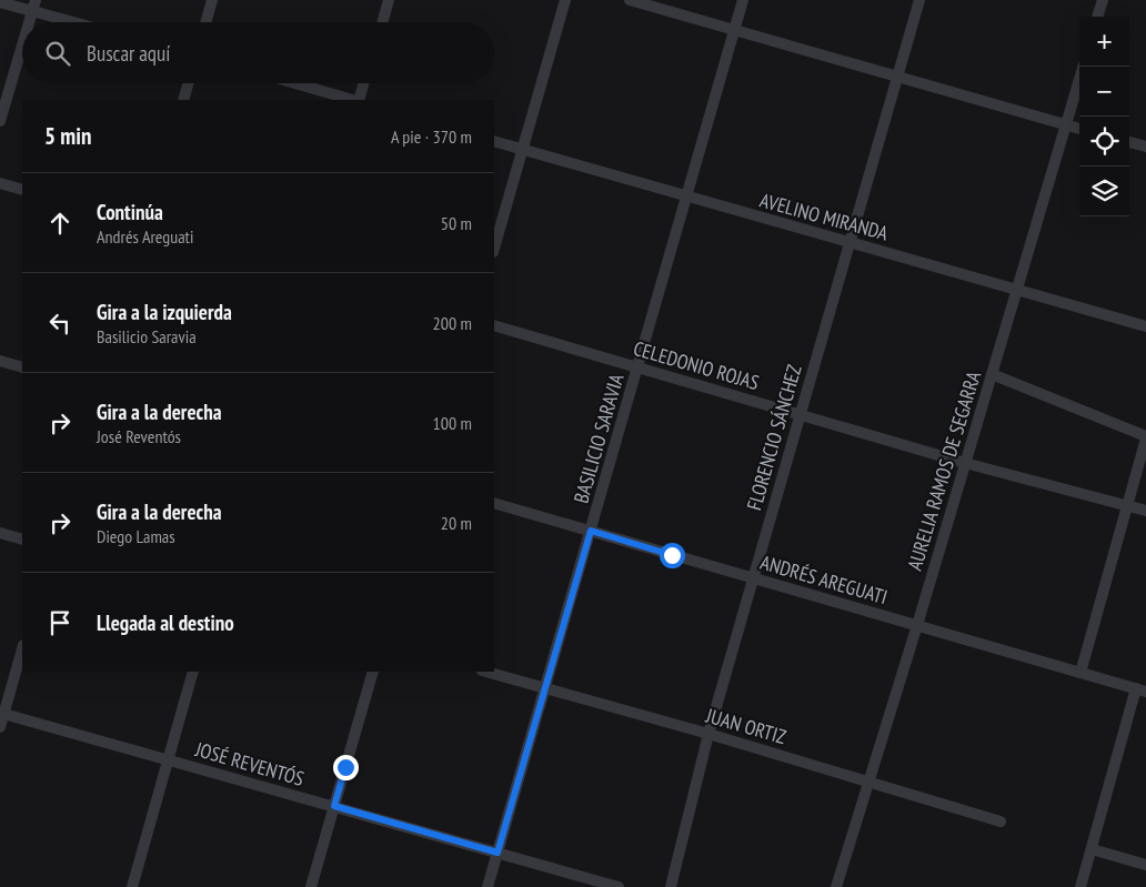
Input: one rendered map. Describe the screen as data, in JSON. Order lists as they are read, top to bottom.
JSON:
{
  "streets": {
    "street": [
      "AVELINO MIRANDA",
      "CELEDONIO ROJAS",
      "FLORENCIO SÁNCHEZ",
      "BASILICIO SARAVIA",
      "AURELIA RAMOS DE SEGARRA",
      "ANDRÉS AREGUATI",
      "JUAN ORTIZ",
      "JOSÉ REVENTÓS"
    ]
  },
  "crossings": [
    ["AVELINO MIRANDA", "FLORENCIO SÁNCHEZ"],
    ["AVELINO MIRANDA", "BASILICIO SARAVIA"],
    ["AVELINO MIRANDA", "AURELIA RAMOS DE SEGARRA"],
    ["CELEDONIO ROJAS", "FLORENCIO SÁNCHEZ"],
    ["CELEDONIO ROJAS", "BASILICIO SARAVIA"],
    ["CELEDONIO ROJAS", "AURELIA RAMOS DE SEGARRA"],
    ["FLORENCIO SÁNCHEZ", "ANDRÉS AREGUATI"],
    ["FLORENCIO SÁNCHEZ", "JUAN ORTIZ"],
    ["BASILICIO SARAVIA", "ANDRÉS AREGUATI"],
    ["BASILICIO SARAVIA", "JUAN ORTIZ"],
    ["BASILICIO SARAVIA", "JOSÉ REVENTÓS"],
    ["AURELIA RAMOS DE SEGARRA", "ANDRÉS AREGUATI"],
    ["AURELIA RAMOS DE SEGARRA", "JUAN ORTIZ"]
  ],
  "page": {
    "map_buttons": ["+", "−"],
    "search": "Buscar aquí",
    "heading": ["5 min", "A pie · 370 m"],
    "list": [
      ["Continúa", "Andrés Areguati", "50 m"],
      ["Gira a la izquierda", "Basilicio Saravia", "200 m"],
      ["Gira a la derecha", "José Reventós", "100 m"],
      ["Gira a la derecha", "Diego Lamas", "20 m"],
      "Llegada al destino"
    ]
  }
}
